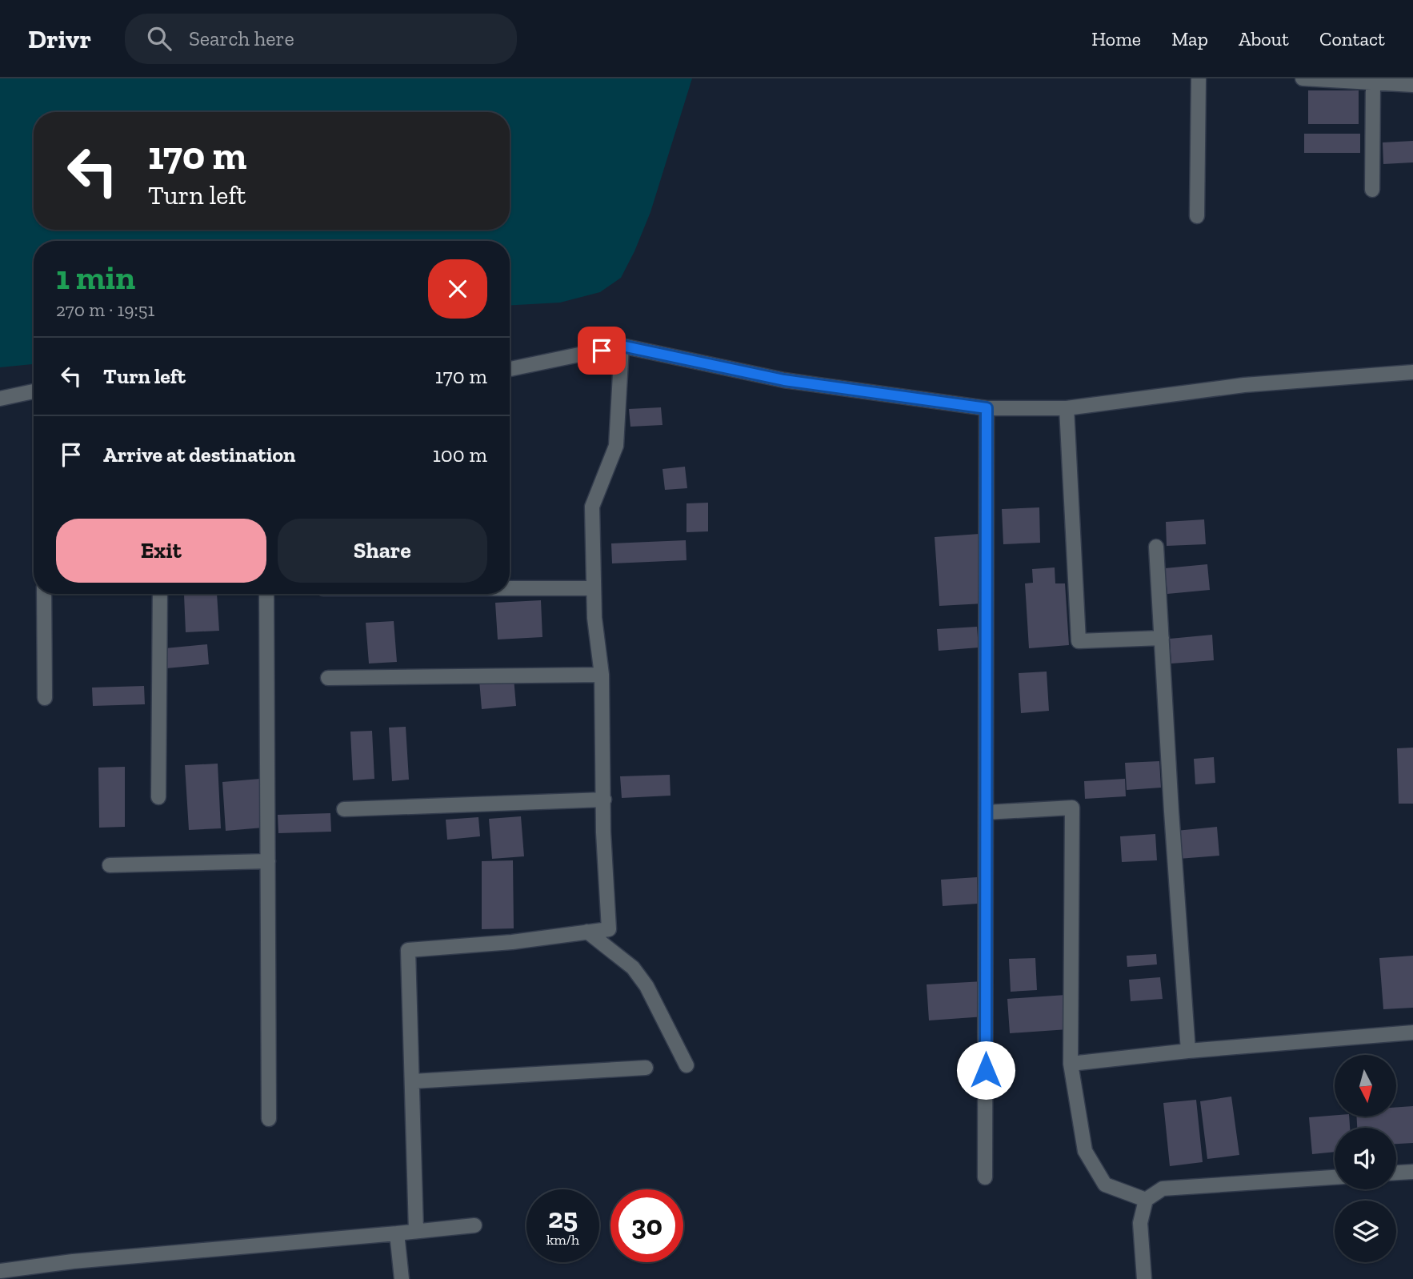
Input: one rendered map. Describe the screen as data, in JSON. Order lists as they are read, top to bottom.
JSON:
{
  "north": "bottom",
  "page": {
    "header": "Drivr",
    "search": "Search here",
    "nav": [
      "Home",
      "Map",
      "About",
      "Contact"
    ],
    "turn": ["170 m", "Turn left"],
    "heading": ["1 min", "270 m · 19:51"],
    "list": [
      {
        "name": "Turn left",
        "value": "170 m"
      },
      {
        "name": "Arrive at destination",
        "value": "100 m"
      }
    ],
    "buttons": ["Exit", "Share"],
    "speed": "25 km/h",
    "limit": "30"
  }
}
